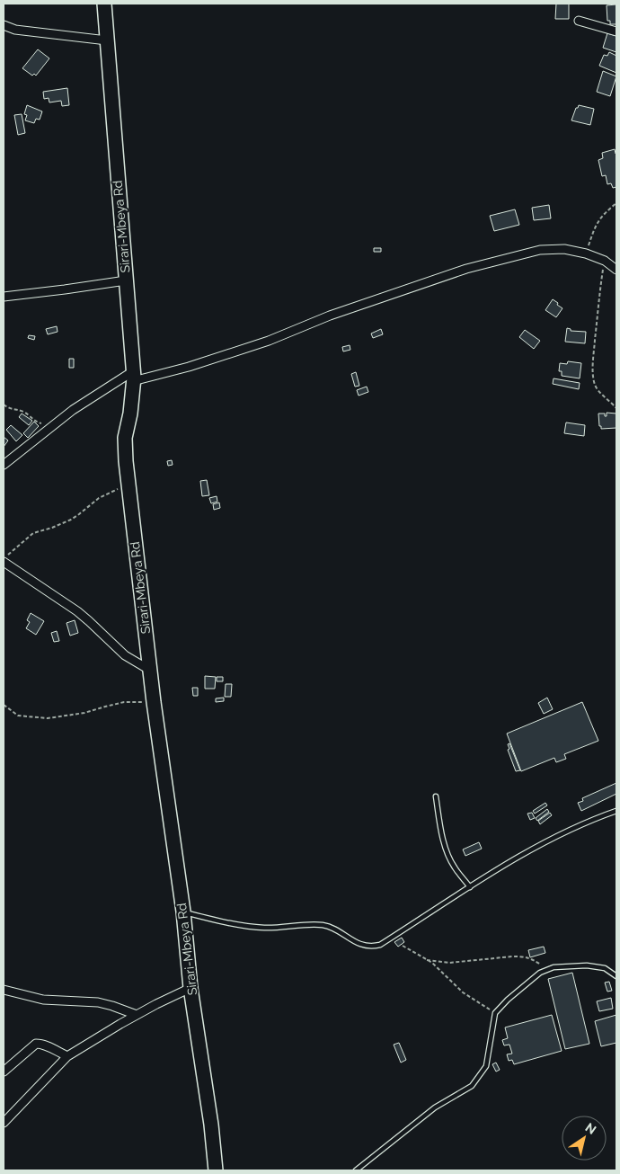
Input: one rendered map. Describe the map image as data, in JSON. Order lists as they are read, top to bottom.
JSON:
{
  "streets": {
    "highway": ["Sirari-Mbeya Rd"]
  },
  "north": "top right"
}
